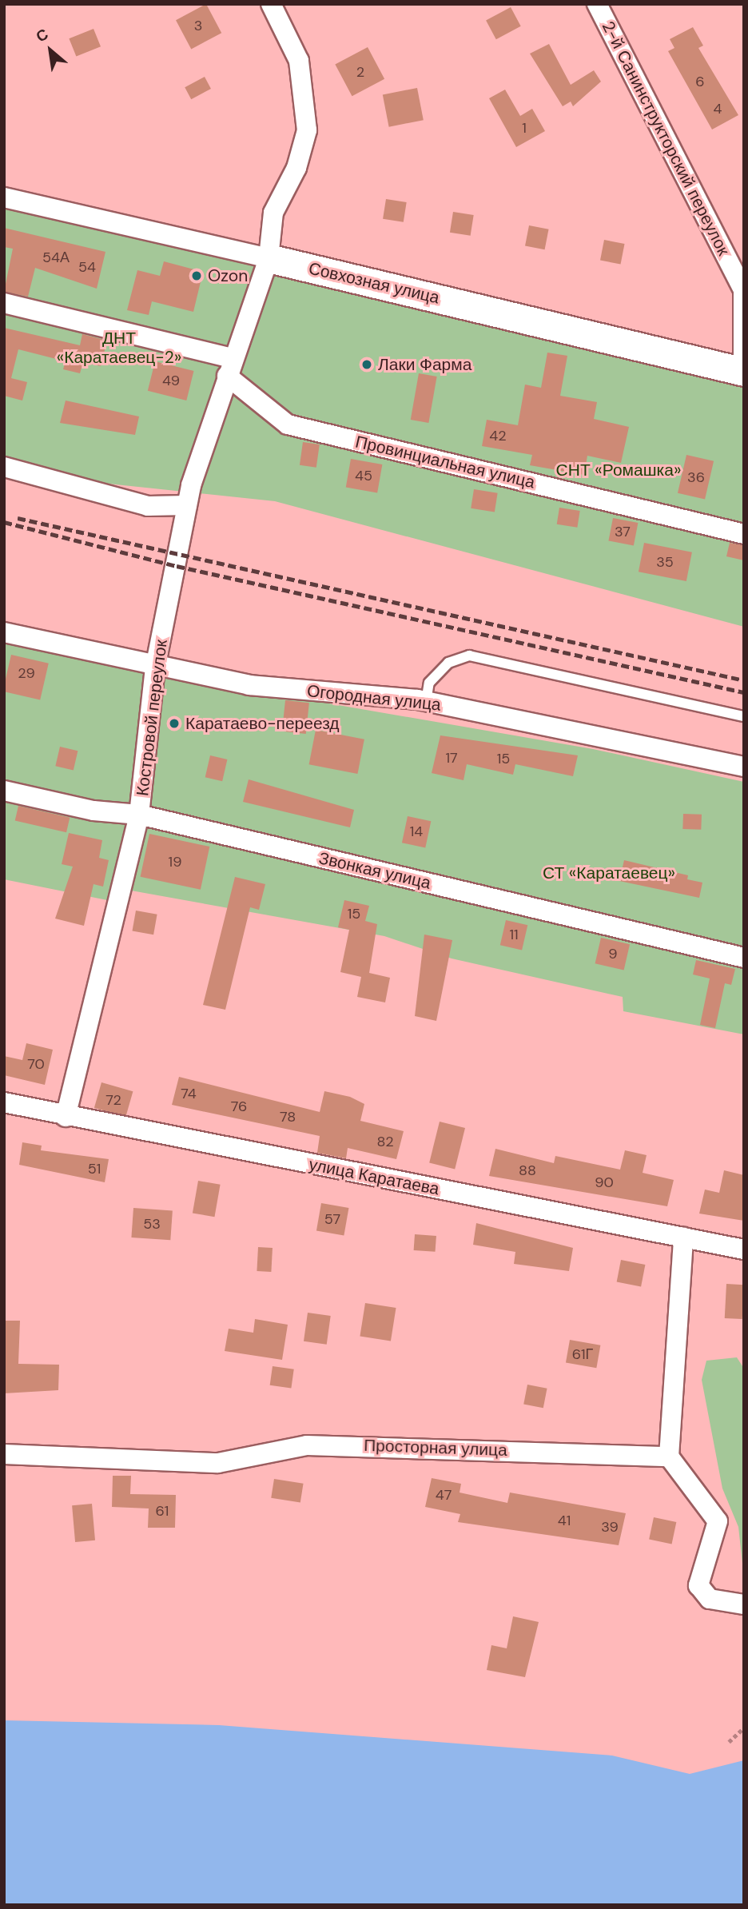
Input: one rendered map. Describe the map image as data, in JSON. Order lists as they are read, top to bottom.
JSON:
{
  "streets": {
    "street": [
      "2-й Санинструкторский переулок",
      "Совхозная улица",
      "Провинциальная улица",
      "Огородная улица",
      "Костровой переулок",
      "Звонкая улица",
      "улица Каратаева",
      "Просторная улица"
    ]
  },
  "crossings": [
    ["2-й Санинструкторский переулок", "Совхозная улица"],
    ["Совхозная улица", "Костровой переулок"],
    ["Провинциальная улица", "Костровой переулок"],
    ["Огородная улица", "Костровой переулок"],
    ["Костровой переулок", "Звонкая улица"],
    ["Костровой переулок", "улица Каратаева"]
  ],
  "parks": ["ДНТ «Каратаевец-2»", "СНТ «Ромашка»", "СТ «Каратаевец»"],
  "places": ["Ozon", "Лаки Фарма", "Каратаево-переезд"],
  "house_numbers": [
    "3",
    "2",
    "6",
    "4",
    "1",
    "54А",
    "54",
    "49",
    "42",
    "45",
    "36",
    "37",
    "35",
    "29",
    "17",
    "15",
    "14",
    "19",
    "15",
    "11",
    "9",
    "70",
    "74",
    "72",
    "76",
    "78",
    "82",
    "51",
    "88",
    "90",
    "57",
    "53",
    "61Г",
    "47",
    "61",
    "41",
    "39"
  ],
  "north": "top left"
}
